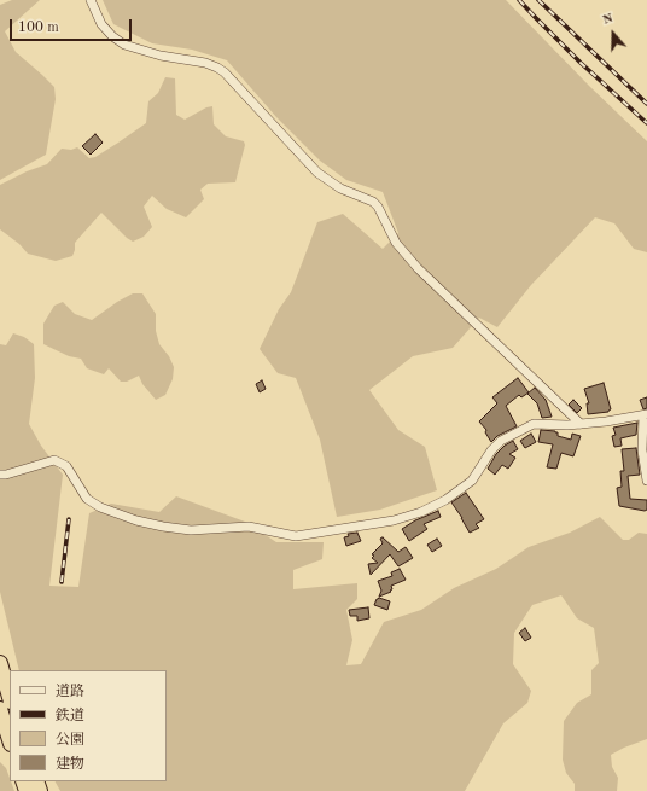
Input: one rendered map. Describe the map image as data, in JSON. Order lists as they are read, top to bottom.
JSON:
{
  "legend": [
    "道路",
    "鉄道",
    "公園",
    "建物"
  ],
  "scale_bar": "100 m",
  "north": "top"
}
